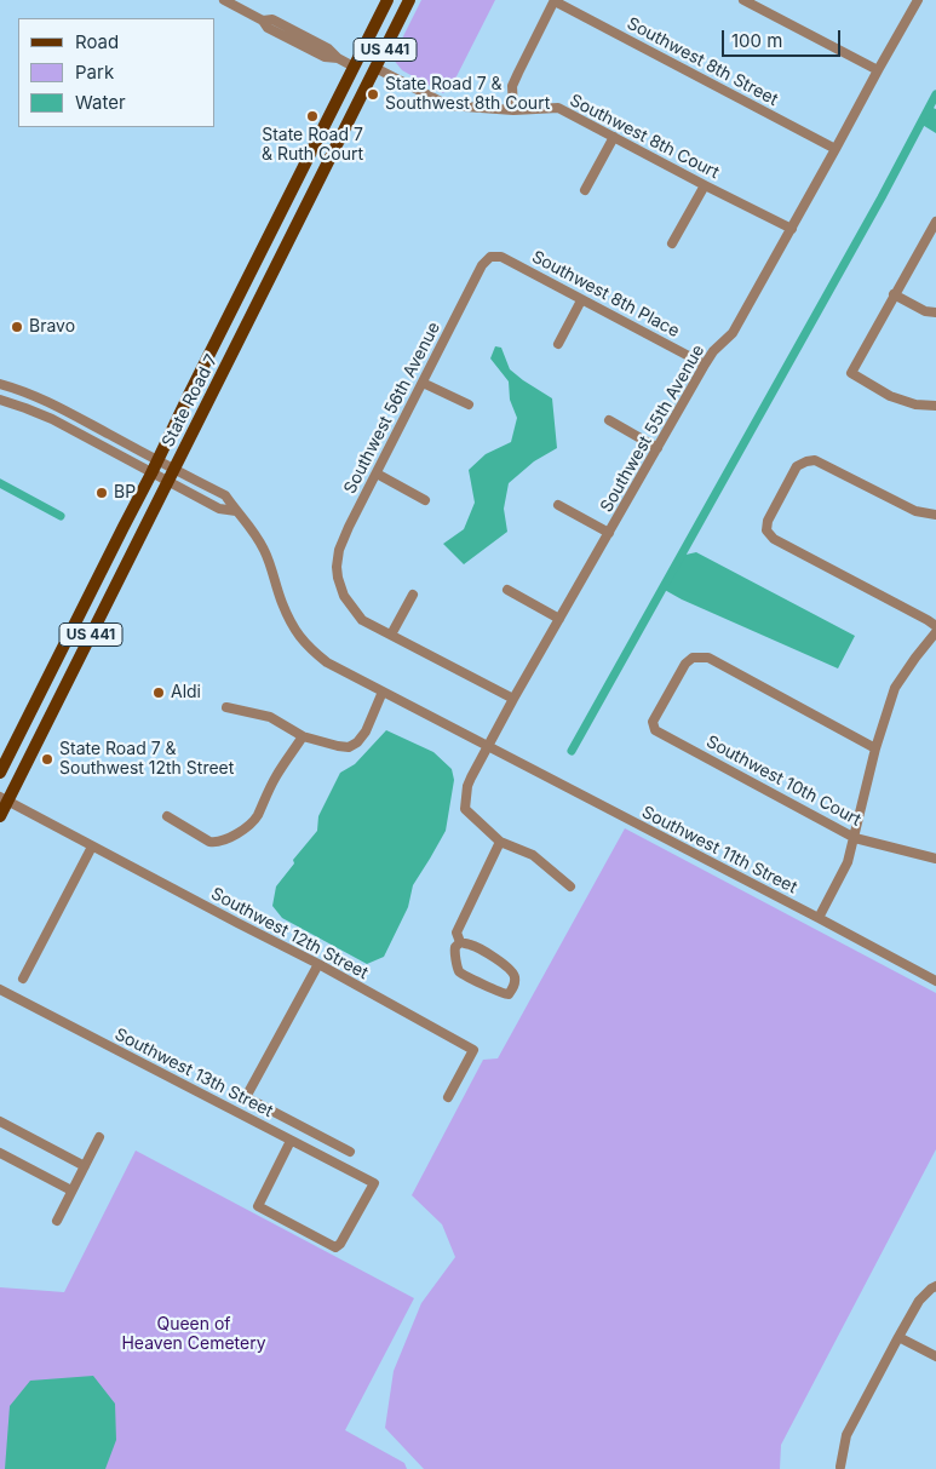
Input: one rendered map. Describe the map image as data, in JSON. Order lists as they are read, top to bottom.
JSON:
{
  "streets": {
    "main road": ["US 441", "State Road 7"],
    "street": [
      "Southwest 8th Street",
      "Southwest 8th Court",
      "Southwest 8th Place",
      "Southwest 56th Avenue",
      "Southwest 55th Avenue",
      "Southwest 10th Court",
      "Southwest 11th Street",
      "Southwest 12th Street",
      "Southwest 13th Street"
    ]
  },
  "crossings": [
    ["Southwest 8th Street", "Southwest 55th Avenue"],
    ["Southwest 8th Court", "State Road 7"],
    ["Southwest 8th Court", "Southwest 55th Avenue"],
    ["Southwest 8th Place", "Southwest 56th Avenue"],
    ["Southwest 8th Place", "Southwest 55th Avenue"],
    ["State Road 7", "Southwest 11th Street"],
    ["State Road 7", "Southwest 12th Street"],
    ["Southwest 55th Avenue", "Southwest 11th Street"]
  ],
  "parks": ["Queen of Heaven Cemetery"],
  "places": [
    "State Road 7 & Southwest 8th Court",
    "State Road 7 & Ruth Court",
    "Bravo",
    "BP",
    "Aldi",
    "State Road 7 & Southwest 12th Street"
  ],
  "legend": ["Road", "Park", "Water"],
  "scale_bar": "100 m"
}
